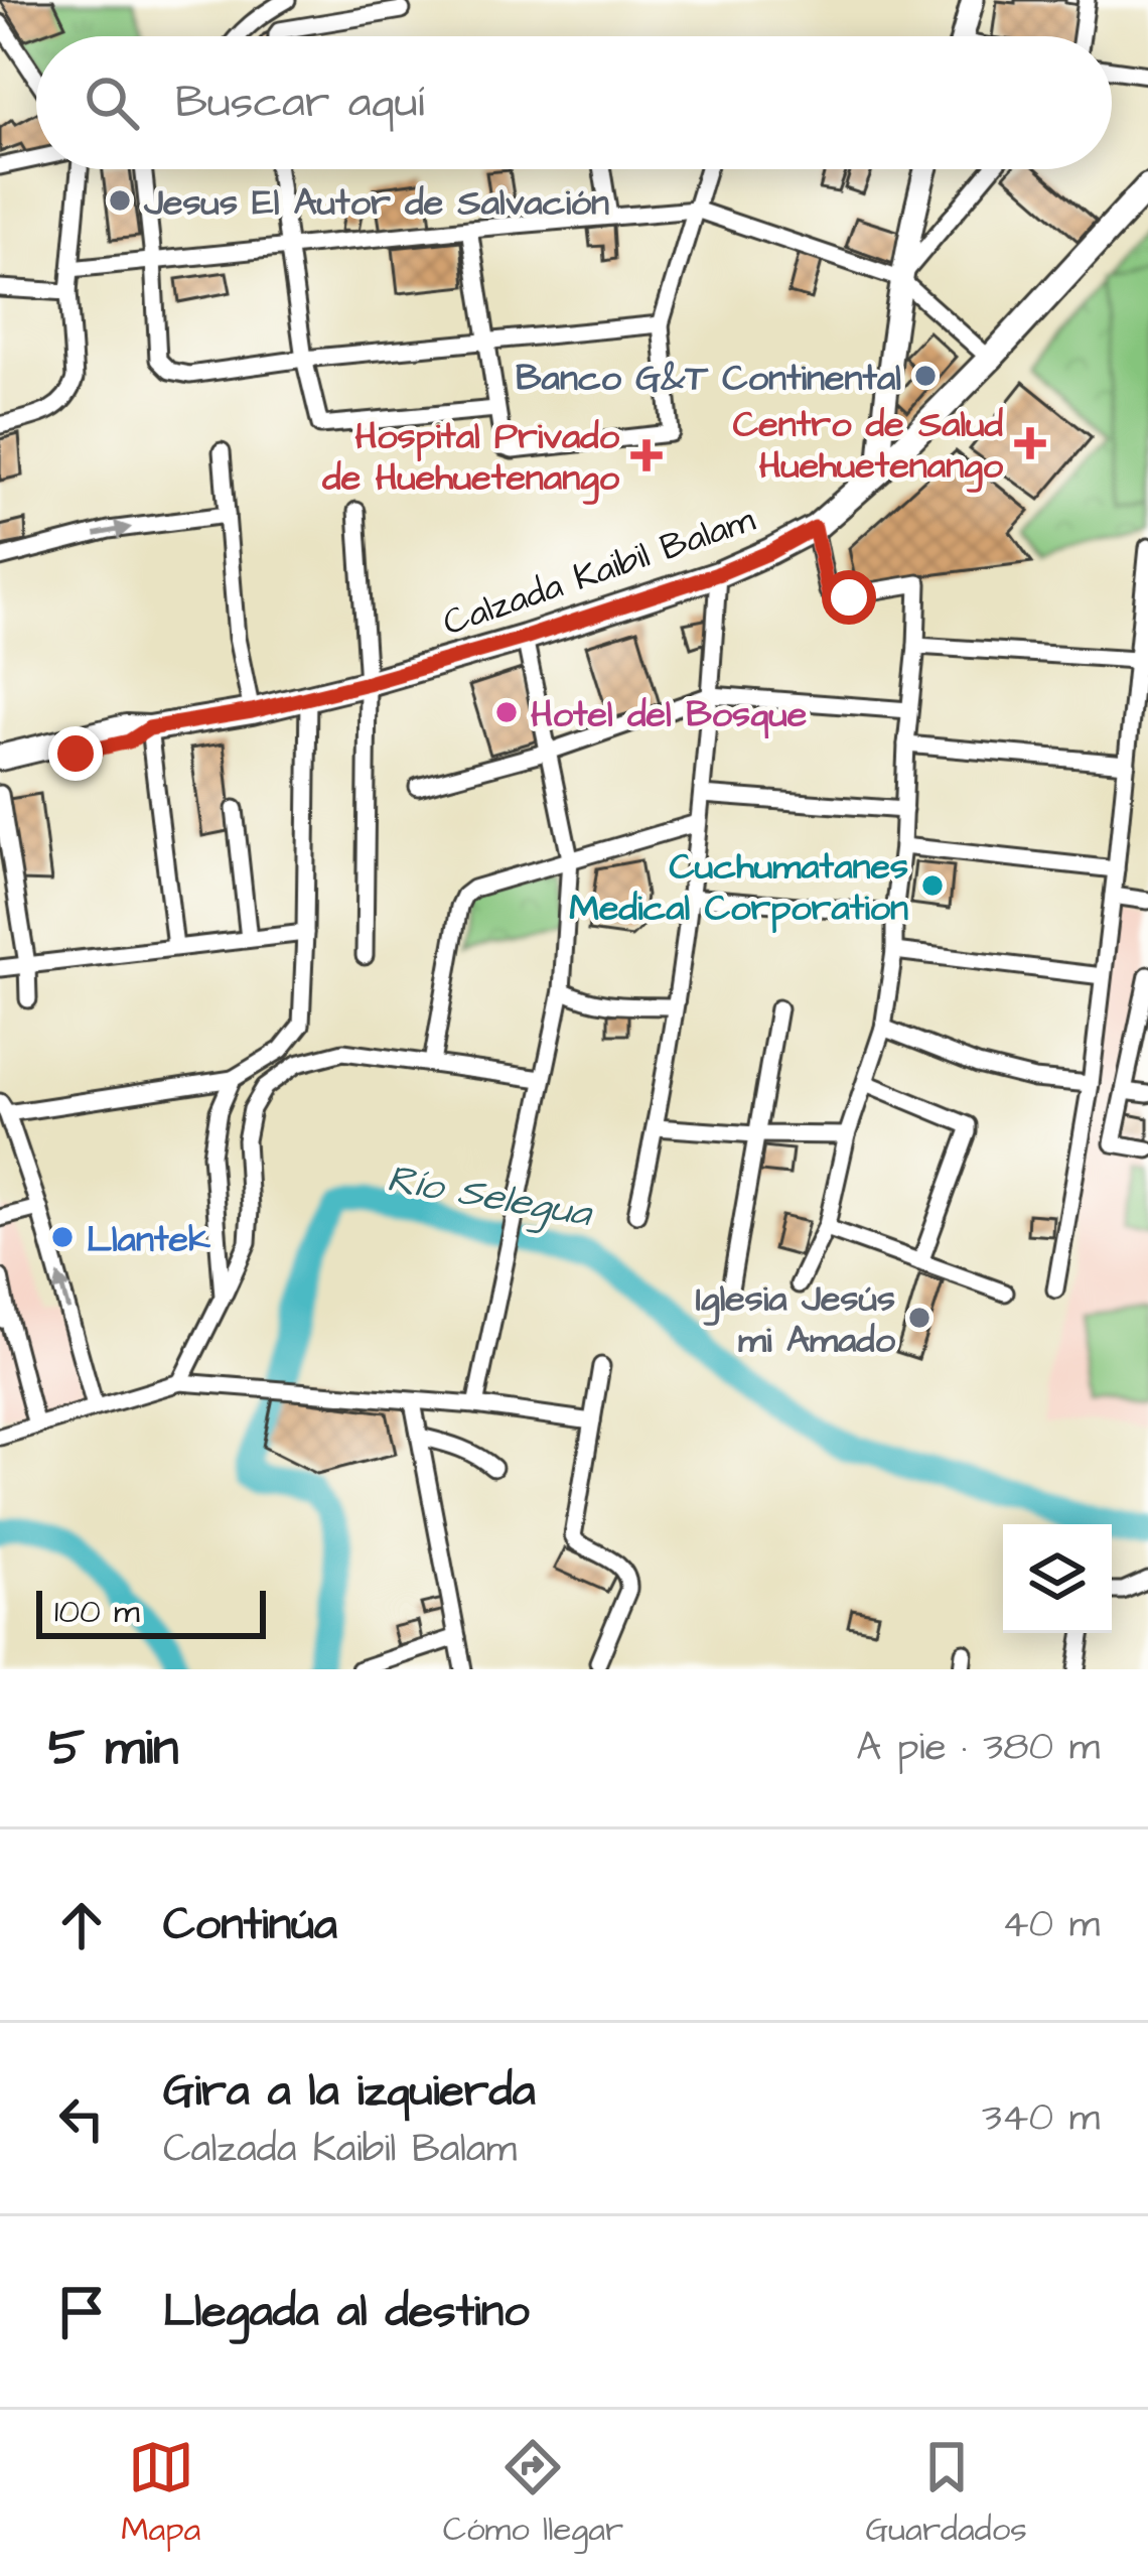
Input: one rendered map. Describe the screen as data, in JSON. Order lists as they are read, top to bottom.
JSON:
{
  "streets": {
    "main road": ["Calzada Kaibil Balam"]
  },
  "water": ["Río Selegua"],
  "places": {
    "other": [
      "Jesus El Autor de Salvación",
      "Banco G&T Continental",
      "Hotel del Bosque",
      "Cuchumatanes Medical Corporation",
      "Llantek",
      "Iglesia Jesús mi Amado"
    ],
    "health": ["Centro de Salud Huehuetenango", "Hospital Privado de Huehuetenango"]
  },
  "scale_bar": "100 m",
  "page": {
    "search": "Buscar aquí",
    "scale": "100 m",
    "heading": ["5 min", "A pie · 380 m"],
    "list": [
      ["Continúa", "40 m"],
      ["Gira a la izquierda", "Calzada Kaibil Balam", "340 m"],
      "Llegada al destino"
    ],
    "nav": ["Mapa", "Cómo llegar", "Guardados"]
  }
}
